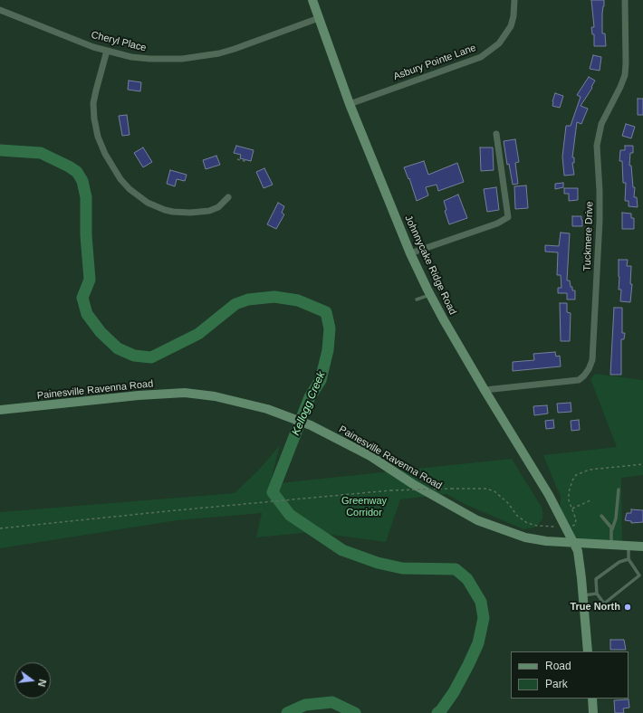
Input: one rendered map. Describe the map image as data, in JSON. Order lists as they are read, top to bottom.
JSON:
{
  "streets": {
    "main road": ["Johnnycake Ridge Road", "Painesville Ravenna Road"],
    "street": ["Cheryl Place", "Asbury Pointe Lane", "Tuckmere Drive"]
  },
  "crossings": [
    ["Cheryl Place", "Johnnycake Ridge Road"],
    ["Asbury Pointe Lane", "Johnnycake Ridge Road"],
    ["Tuckmere Drive", "Johnnycake Ridge Road"],
    ["Johnnycake Ridge Road", "Painesville Ravenna Road"]
  ],
  "water": ["Kellogg Creek"],
  "parks": ["Greenway Corridor"],
  "places": ["True North"],
  "legend": ["Road", "Park"],
  "north": "right"
}
